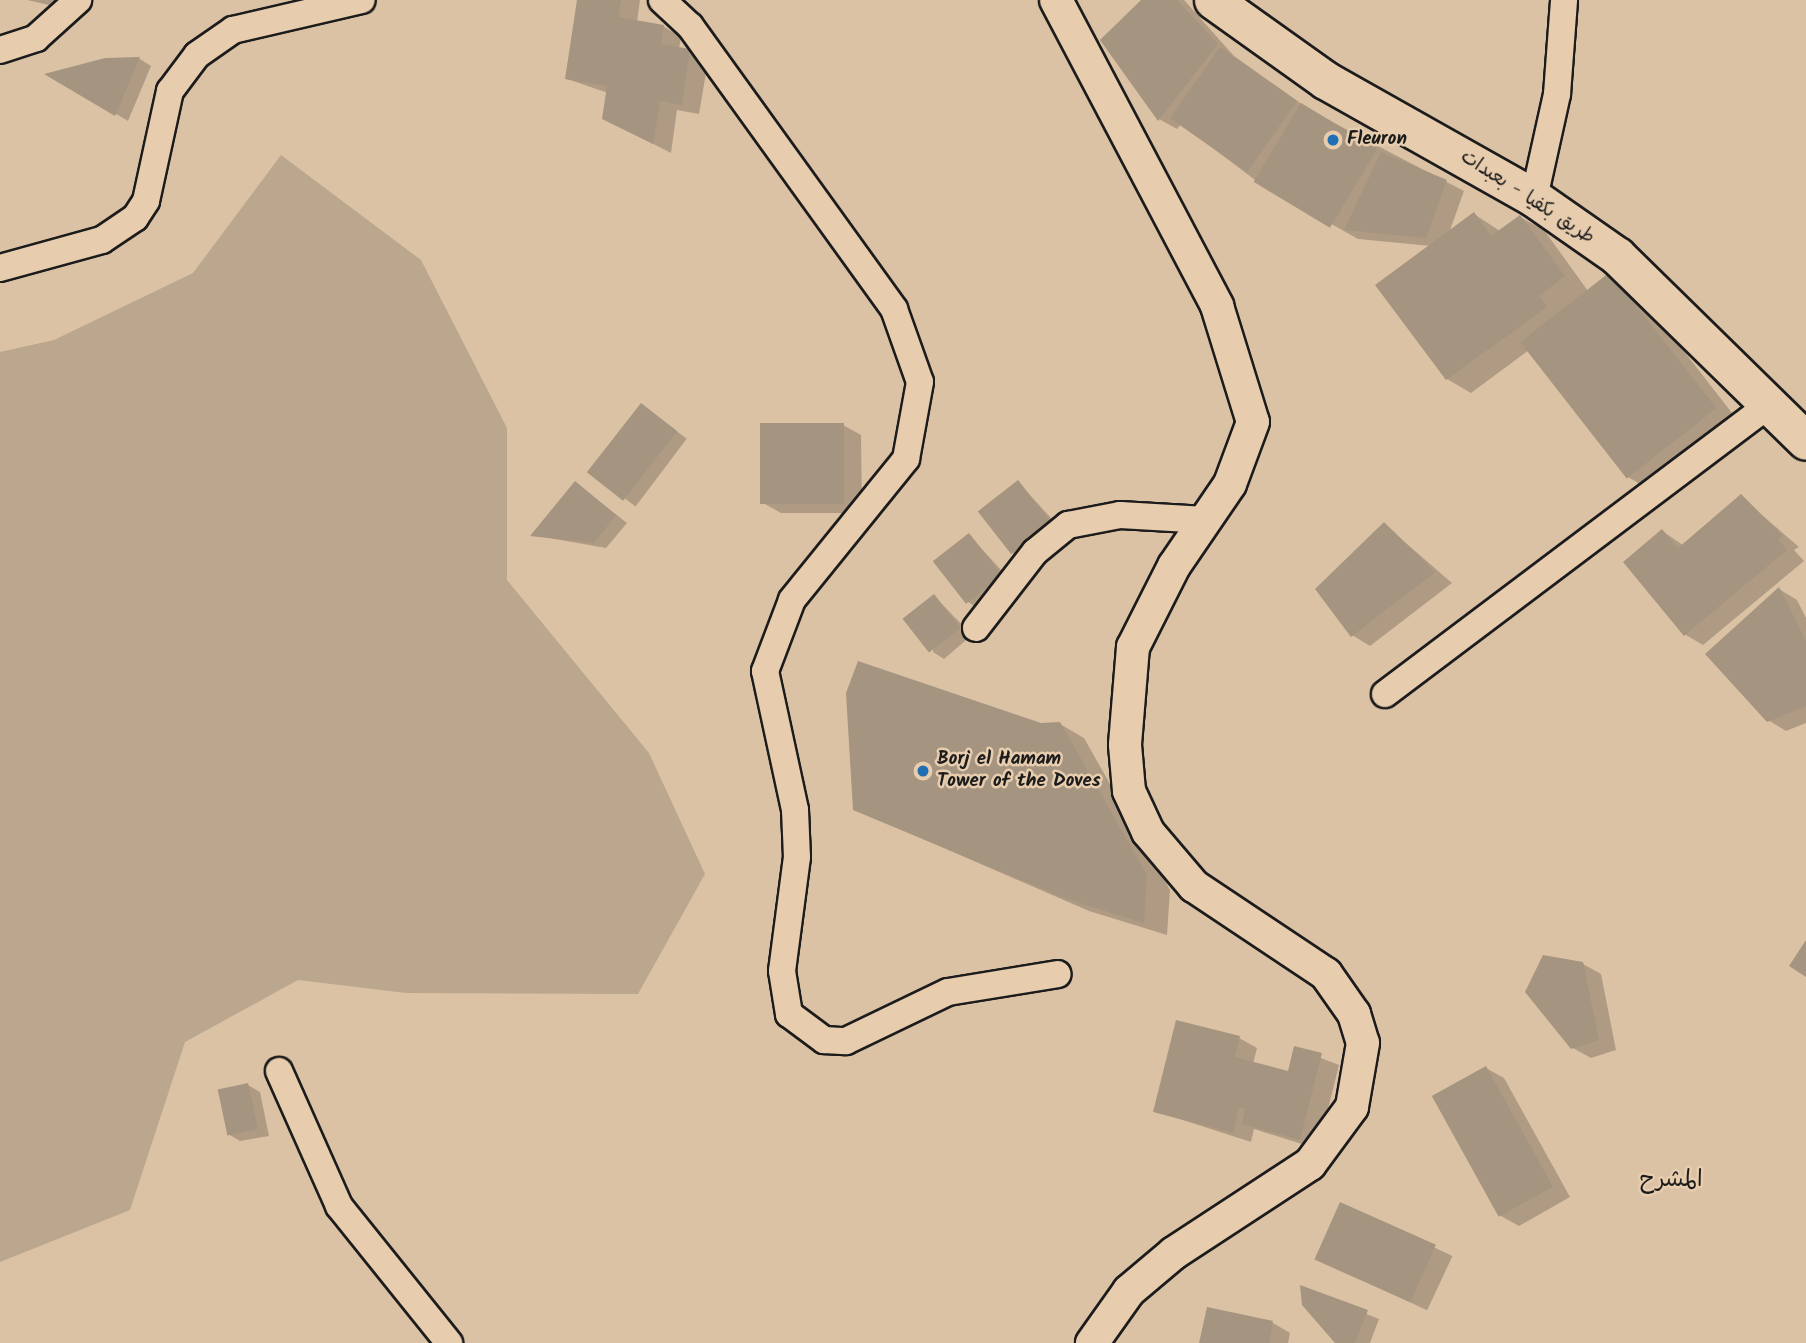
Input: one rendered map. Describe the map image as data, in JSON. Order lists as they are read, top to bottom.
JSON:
{
  "streets": {
    "main road": ["طريق بكفيا - بعبدات"]
  },
  "districts": ["المشرح"],
  "places": ["Fleuron", "Borj el Hamam Tower of the Doves"]
}
